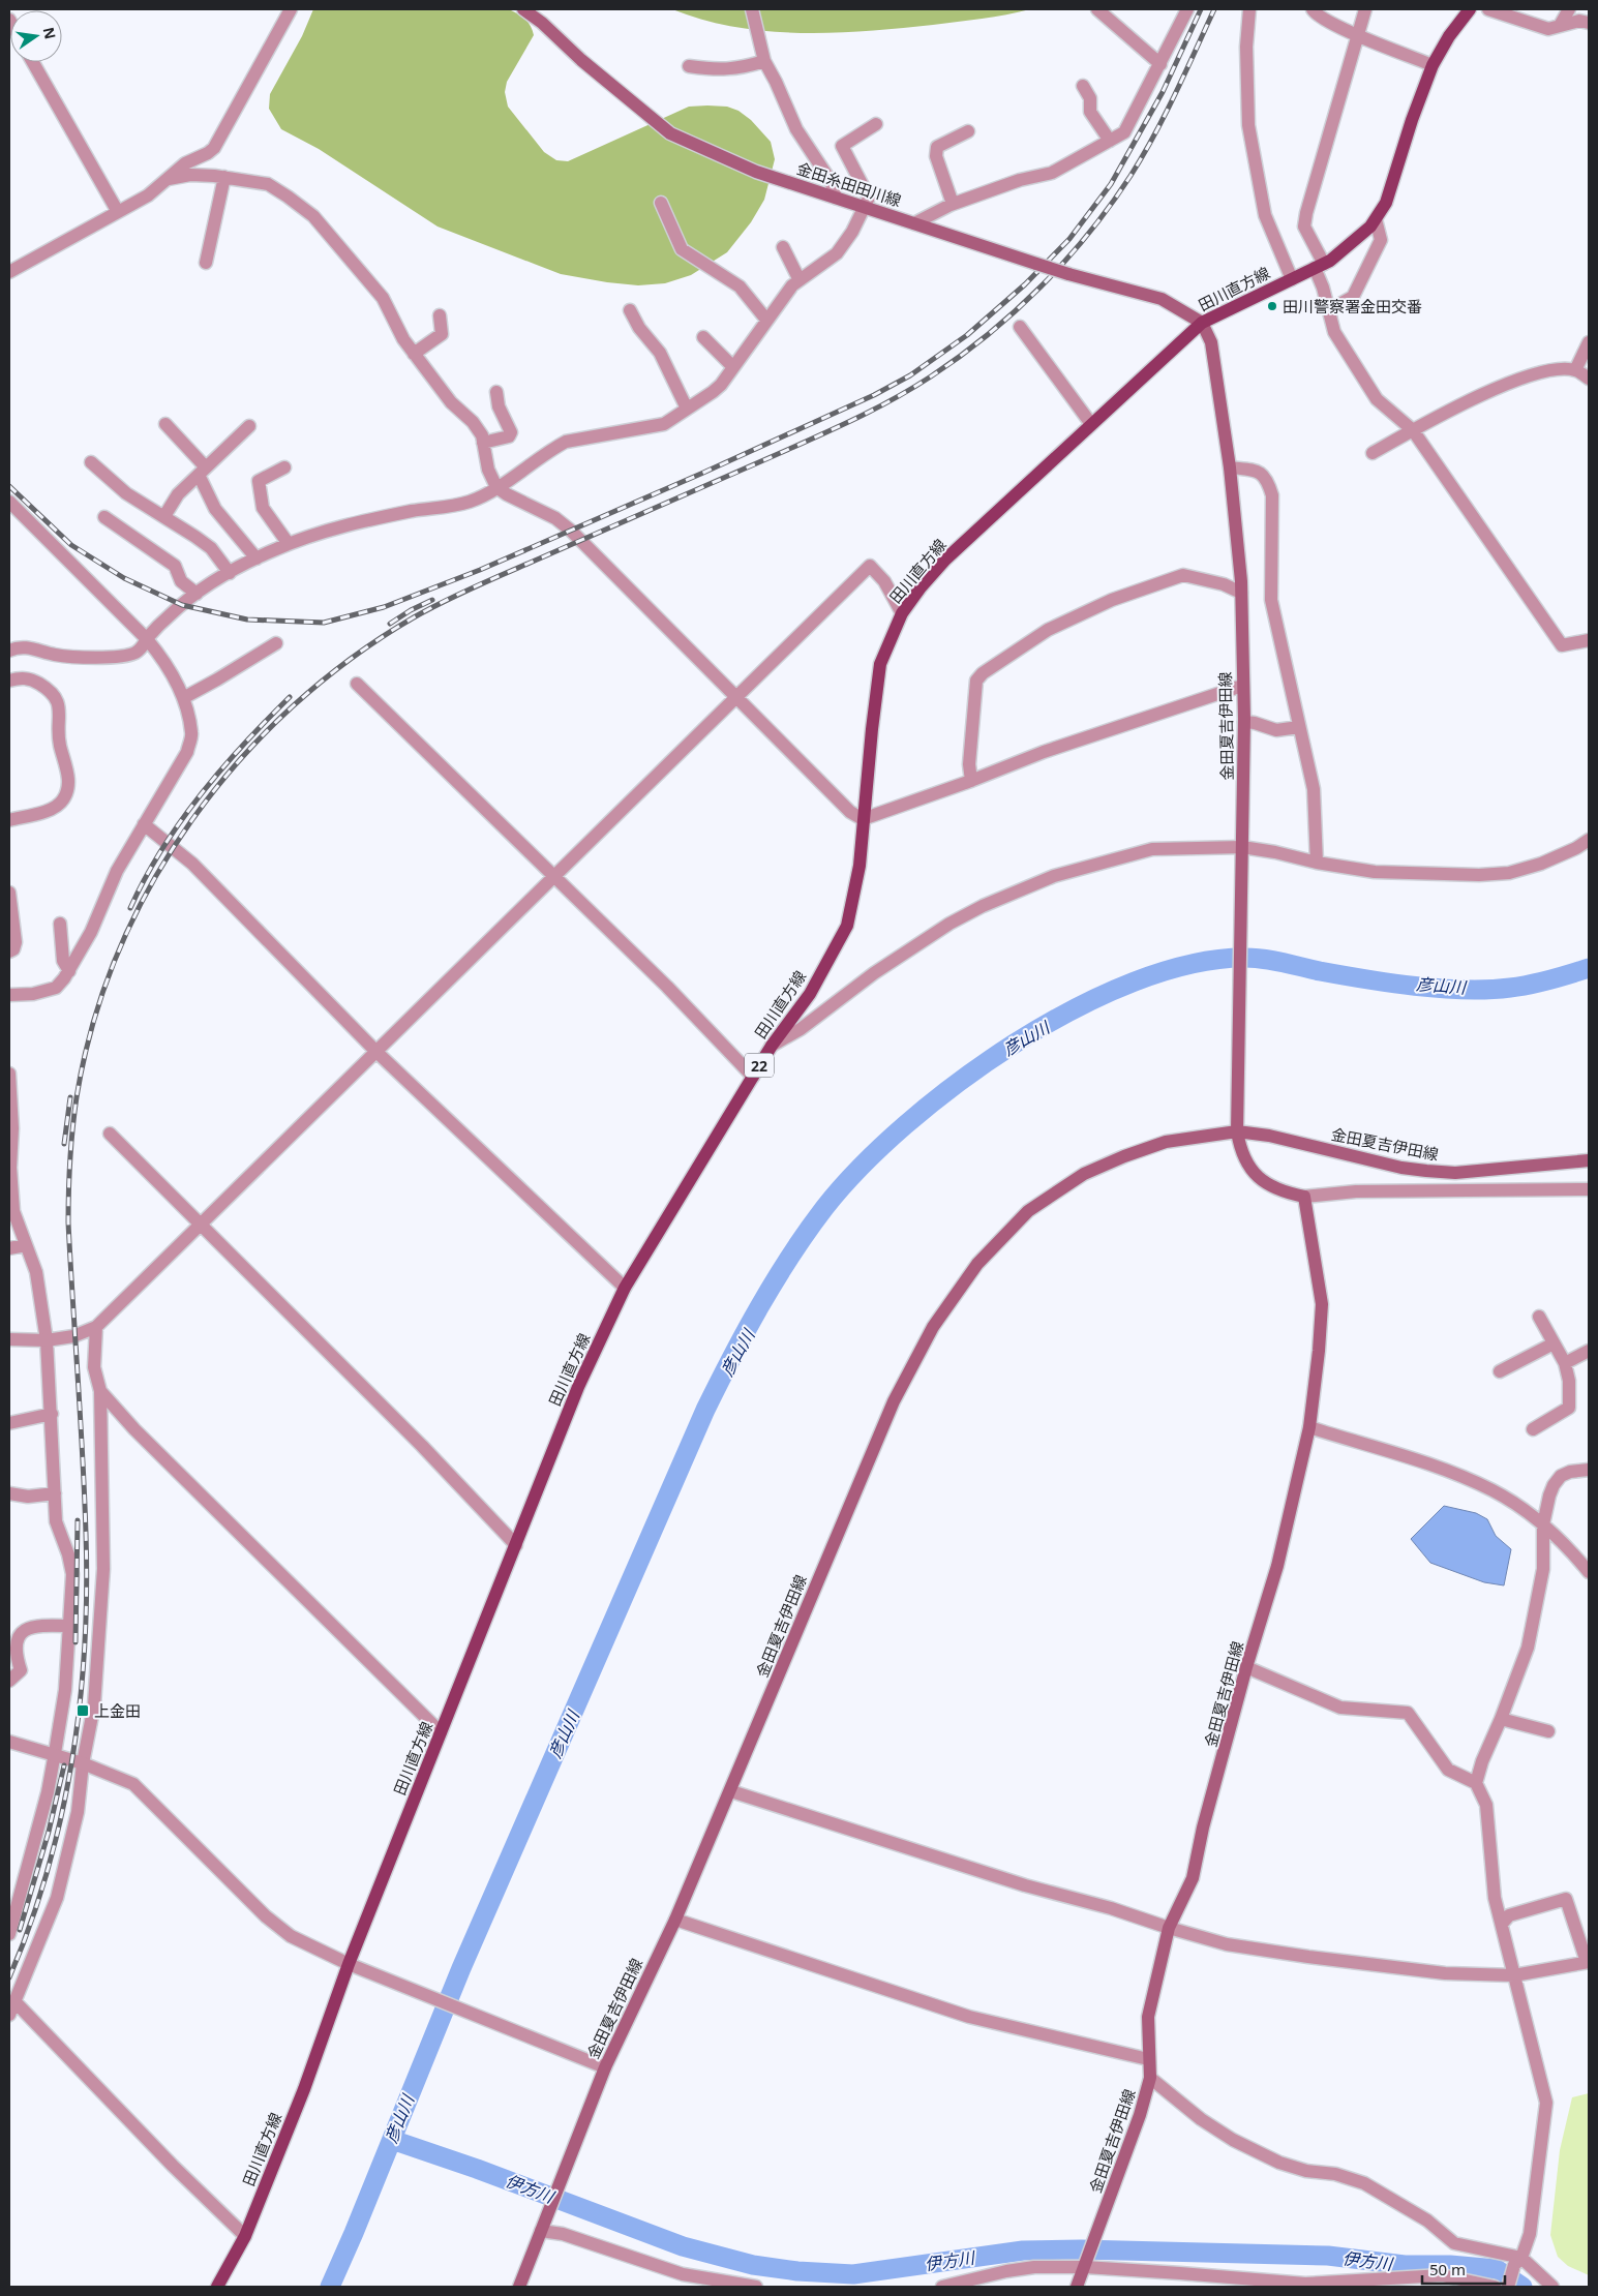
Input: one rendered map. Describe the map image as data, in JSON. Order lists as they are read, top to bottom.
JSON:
{
  "streets": {
    "main road": [
      "金田糸田田川線",
      "田川直方線",
      "金田夏吉伊田線",
      "22"
    ]
  },
  "crossings": [
    ["金田糸田田川線", "田川直方線"],
    ["金田糸田田川線", "金田夏吉伊田線"],
    ["田川直方線", "金田夏吉伊田線"]
  ],
  "water": ["彦山川", "伊方川"],
  "places": {
    "other": ["田川警察署金田交番"],
    "transit": ["上金田"]
  },
  "scale_bar": "50 m",
  "north": "right"
}
